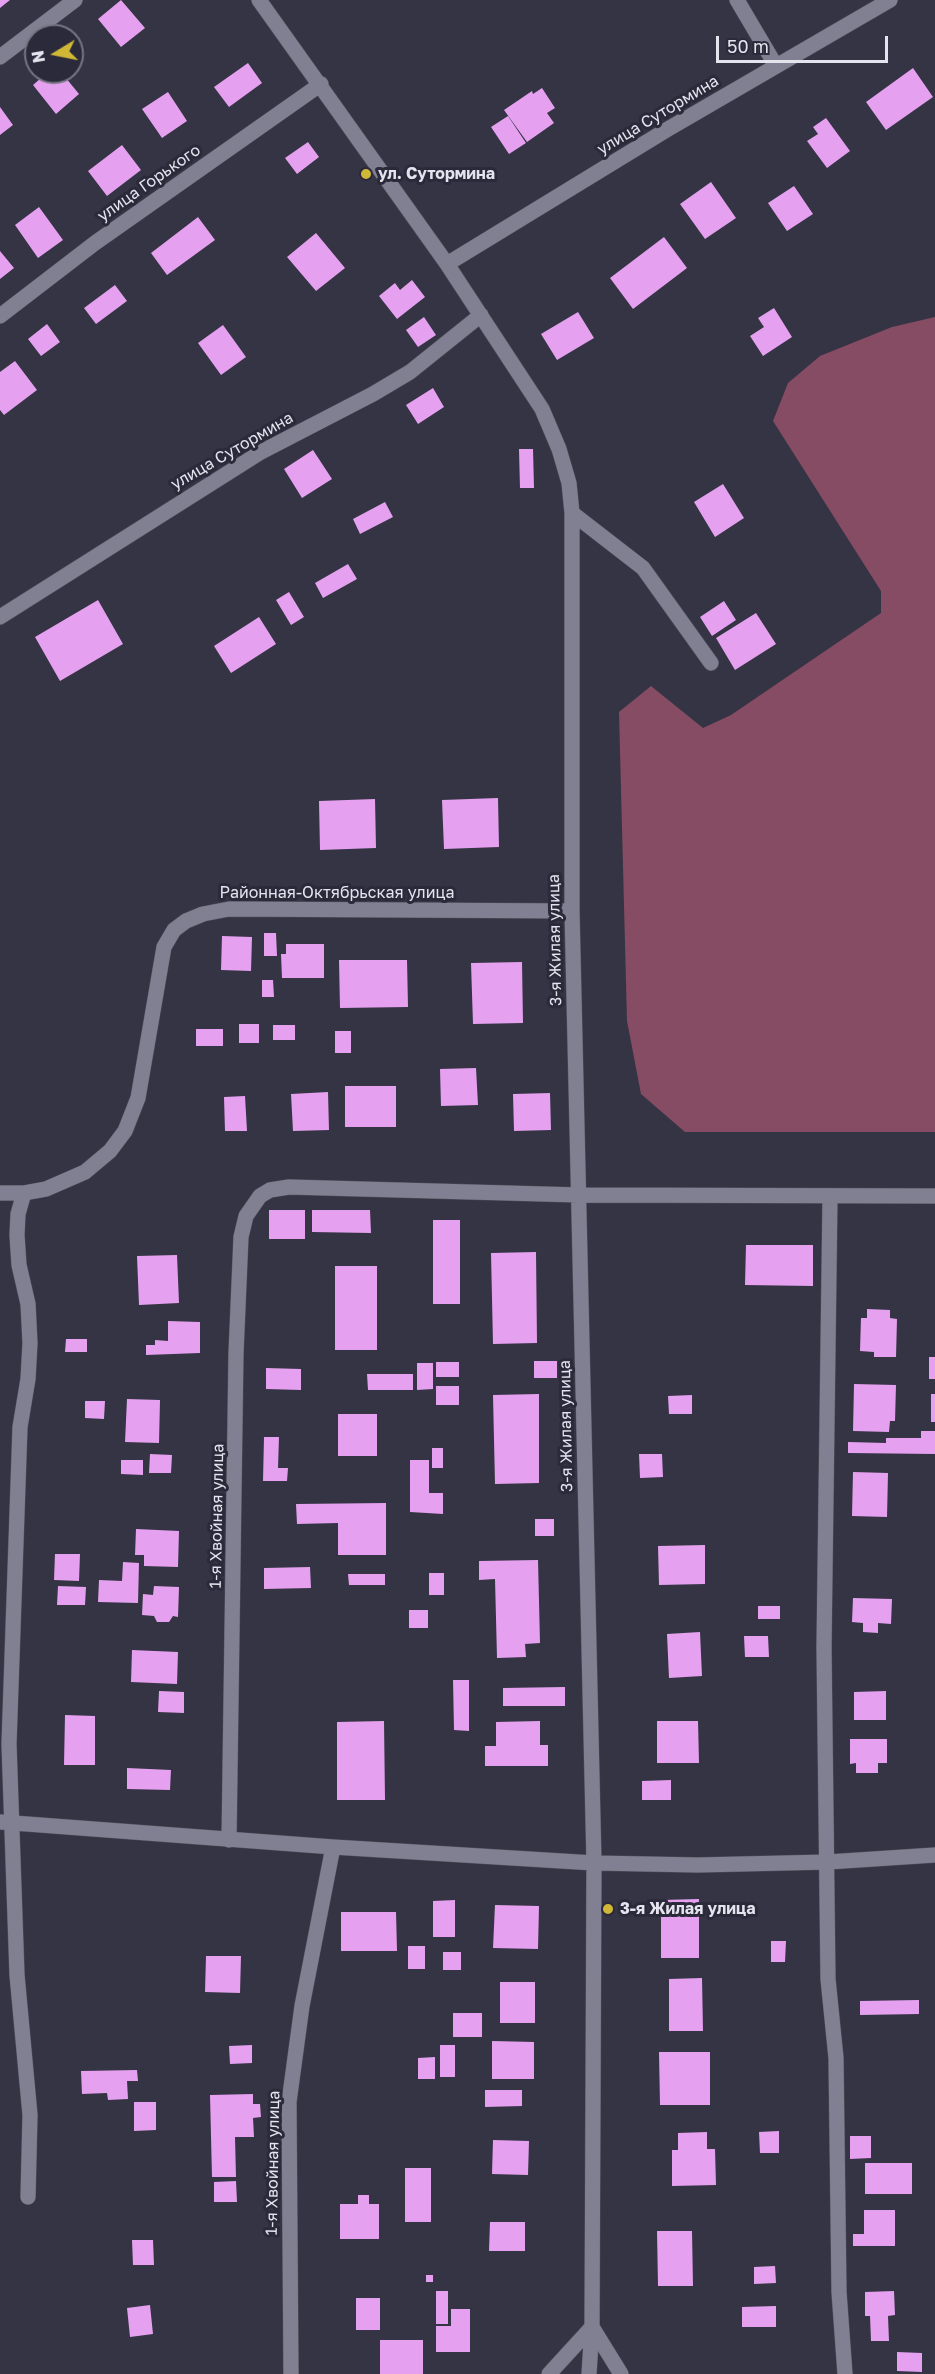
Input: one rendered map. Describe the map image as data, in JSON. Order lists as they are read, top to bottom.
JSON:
{
  "streets": {
    "street": [
      "улица Сутормина",
      "улица Горького",
      "Районная-Октябрьская улица",
      "3-я Жилая улица",
      "1-я Хвойная улица"
    ]
  },
  "crossings": [
    ["Районная-Октябрьская улица", "3-я Жилая улица"],
    ["3-я Жилая улица", "1-я Хвойная улица"]
  ],
  "places": ["ул. Сутормина", "3-я Жилая улица"],
  "scale_bar": "50 m",
  "north": "left"
}
